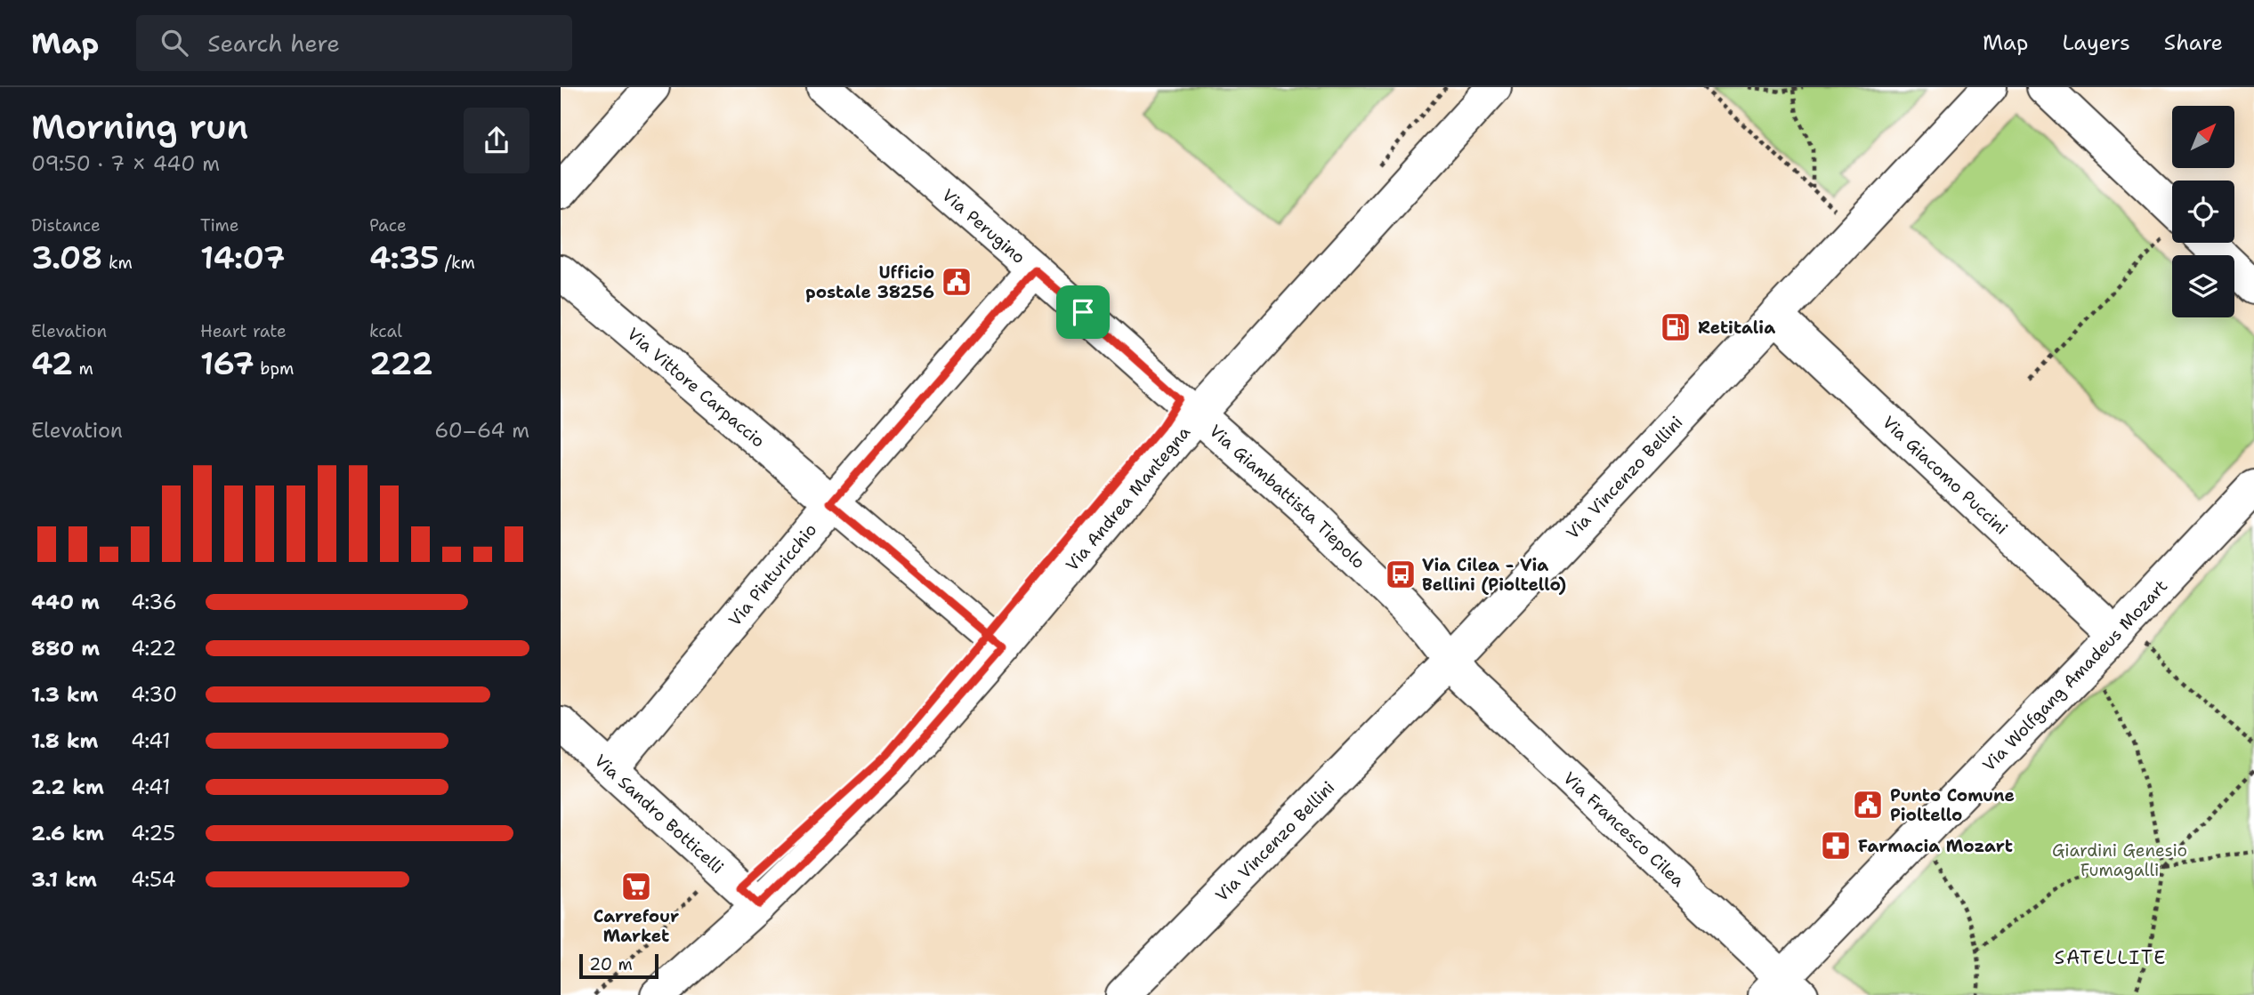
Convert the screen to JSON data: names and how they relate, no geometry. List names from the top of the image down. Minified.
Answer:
{"streets":{"street":["Via Perugino","Via Vittore Carpaccio","Via Giacomo Puccini","Via Vincenzo Bellini","Via Giambattista Tiepolo","Via Andrea Mantegna","Via Pinturicchio","Via Wolfgang Amadeus Mozart","Via Sandro Botticelli","Via Francesco Cilea"]},"crossings":[["Via Perugino","Via Giambattista Tiepolo"],["Via Perugino","Via Andrea Mantegna"],["Via Perugino","Via Pinturicchio"],["Via Vittore Carpaccio","Via Andrea Mantegna"],["Via Vittore Carpaccio","Via Pinturicchio"],["Via Giacomo Puccini","Via Vincenzo Bellini"],["Via Giacomo Puccini","Via Wolfgang Amadeus Mozart"],["Via Vincenzo Bellini","Via Giambattista Tiepolo"],["Via Vincenzo Bellini","Via Francesco Cilea"],["Via Giambattista Tiepolo","Via Andrea Mantegna"],["Via Giambattista Tiepolo","Via Francesco Cilea"],["Via Andrea Mantegna","Via Sandro Botticelli"],["Via Pinturicchio","Via Sandro Botticelli"],["Via Wolfgang Amadeus Mozart","Via Francesco Cilea"]],"districts":["SATELLITE"],"parks":["Giardini Genesio Fumagalli"],"places":{"public building":["Ufficio postale 38256","Punto Comune Pioltello"],"fuel station":["Retitalia"],"bus stop":["Via Cilea - Via Bellini (Pioltello)"],"pharmacy":["Farmacia Mozart"],"supermarket":["Carrefour Market"]},"scale_bar":"20 m","north":"top right","page":{"header":"Map","search":"Search here","nav":["Map","Layers","Share"],"heading":["Morning run","09:50 · 7 × 440 m"],"stats":[["Distance","3.08 km"],["Time","14:07"],["Pace","4:35 /km"],["Elevation","42 m"],["Heart rate","167 bpm"],["kcal","222"]],"chart":["Elevation","60–64 m"],"list":[{"name":"440 m","note":"4:36"},{"name":"880 m","note":"4:22"},{"name":"1.3 km","note":"4:30"},{"name":"1.8 km","note":"4:41"},{"name":"2.2 km","note":"4:41"},{"name":"2.6 km","note":"4:25"},{"name":"3.1 km","note":"4:54"}],"scale":"20 m"}}
